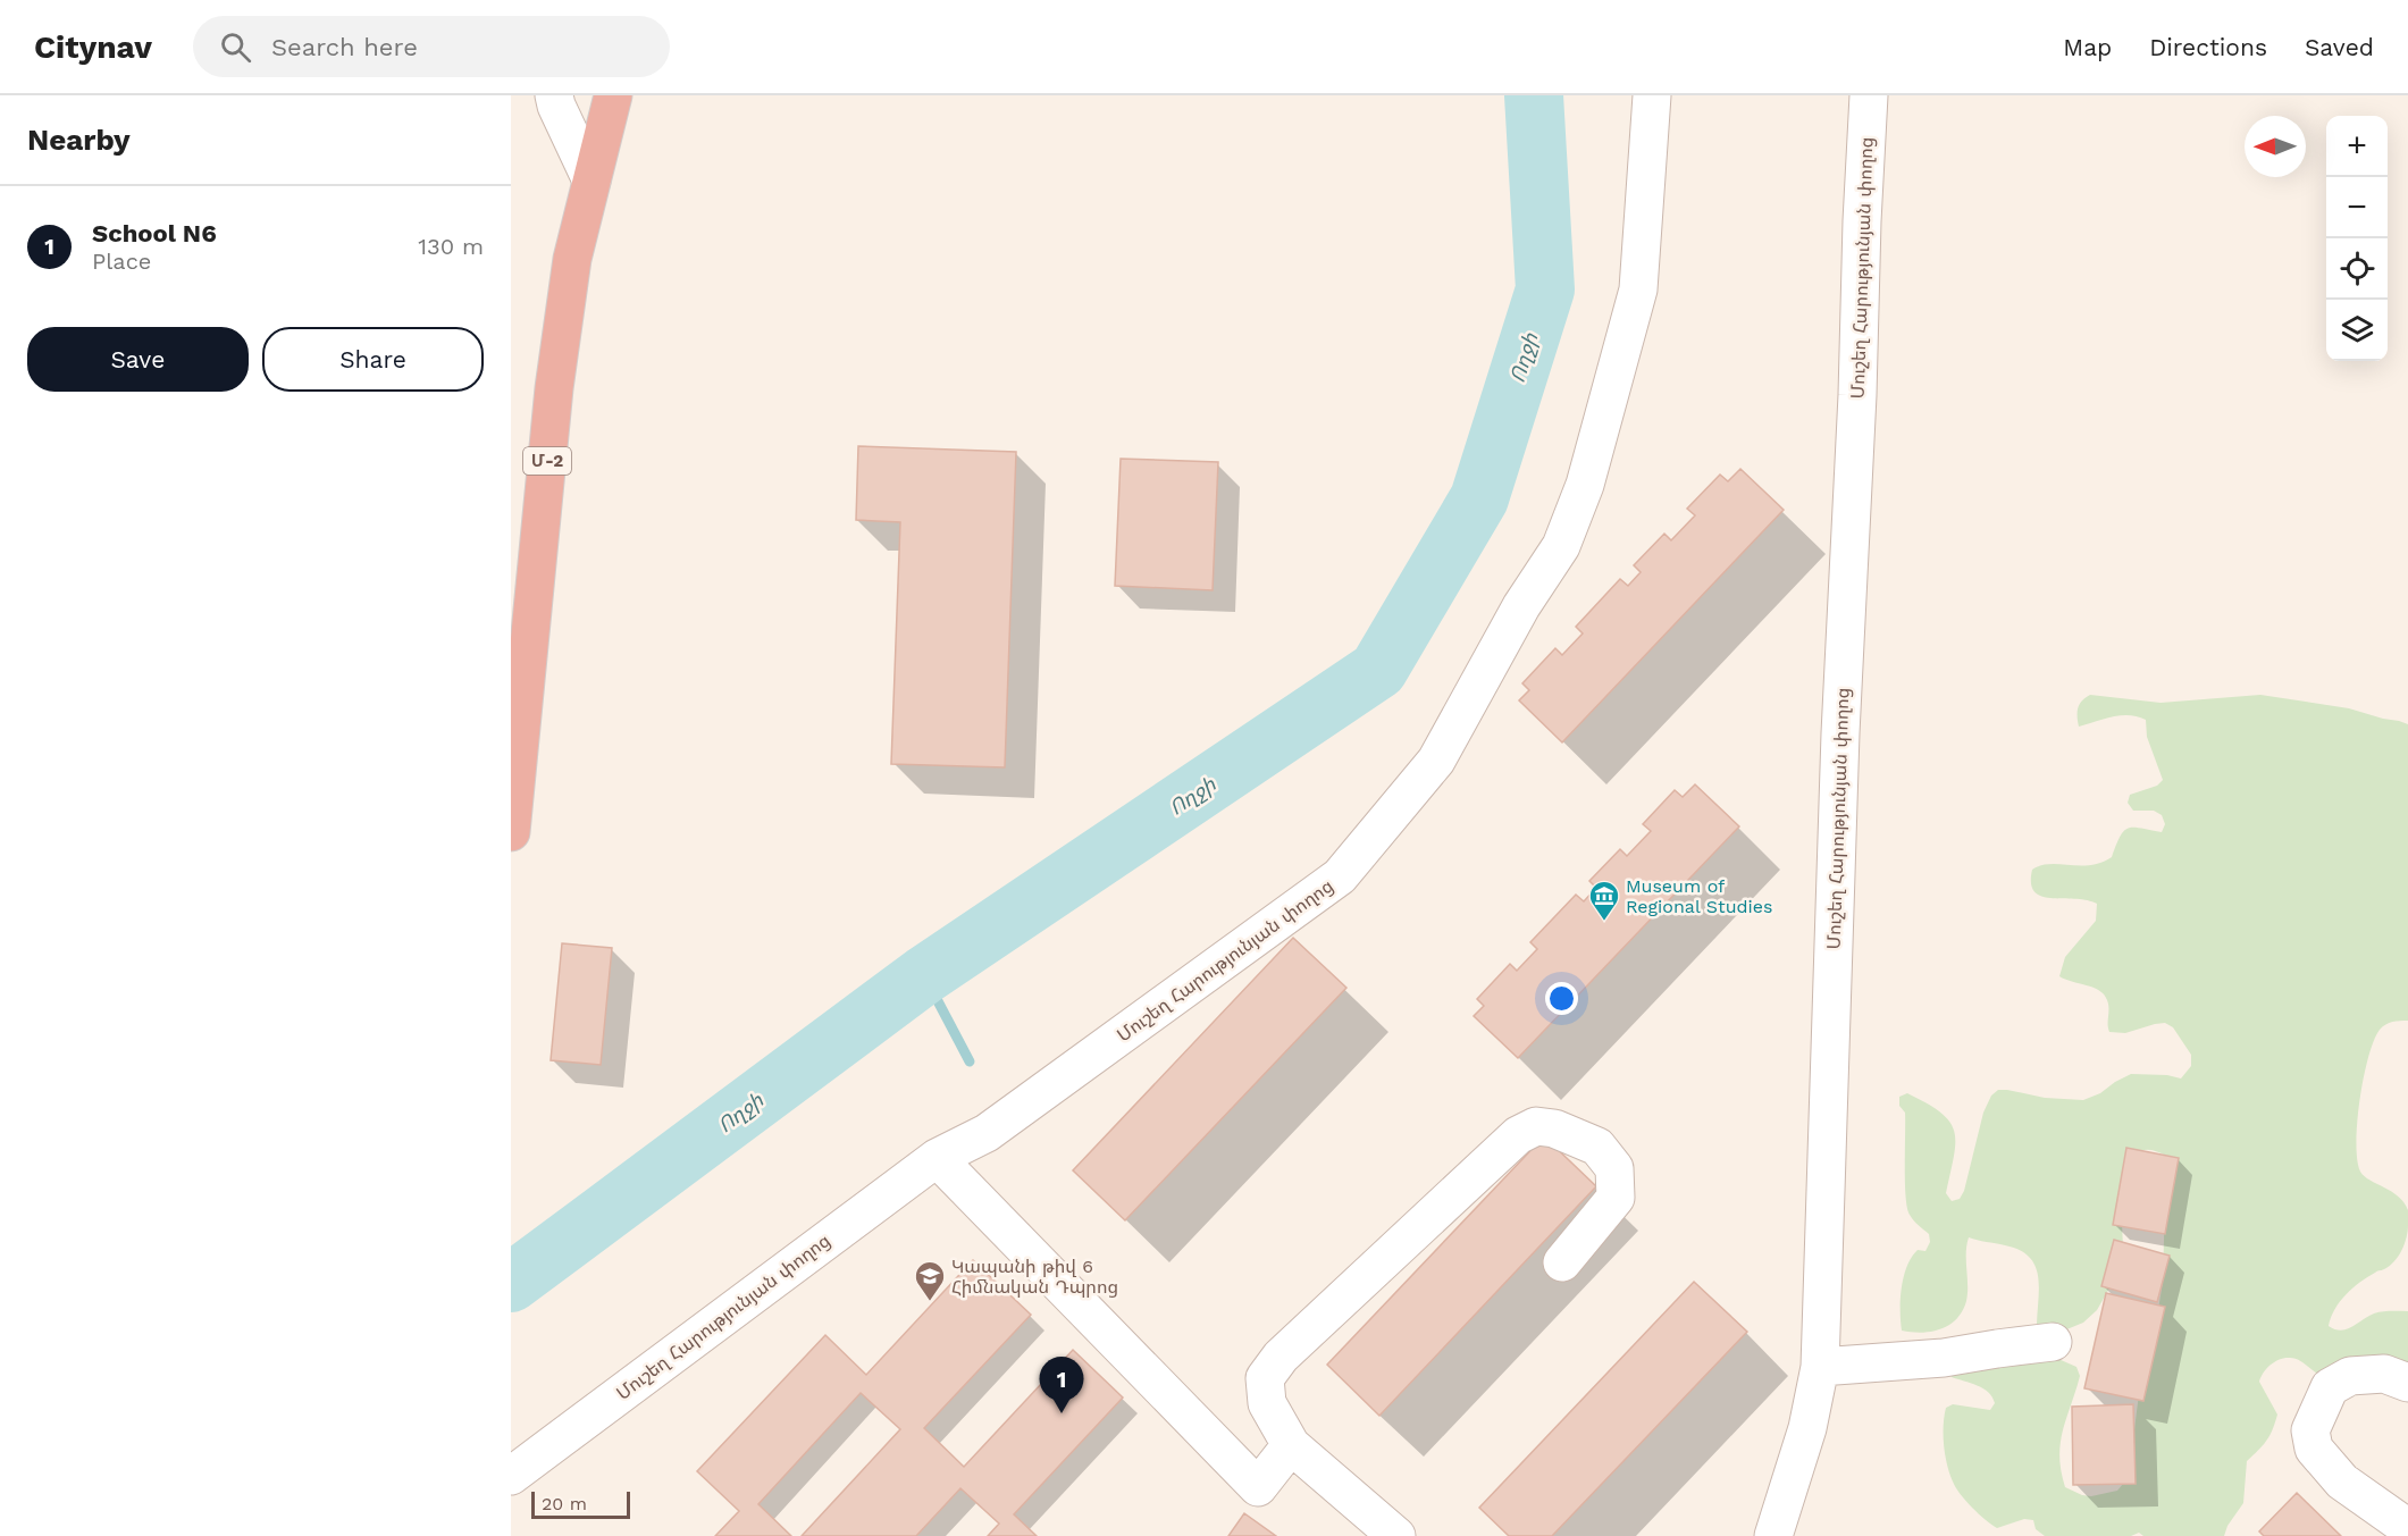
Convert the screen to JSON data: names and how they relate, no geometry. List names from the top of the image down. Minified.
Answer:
{"streets":{"highway":["Մ-2"],"street":["Մուշեղ Հարությունյան փողոց"]},"water":["Ողջի"],"places":{"museum":["Museum of Regional Studies"],"school or university":["Կապանի թիվ 6 Հիմնական Դպրոց"]},"scale_bar":"20 m","north":"left","page":{"header":"Citynav","search":"Search here","nav":["Map","Directions","Saved"],"heading":"Nearby","map_buttons":["+","−"],"list":[{"mark":"1","name":"School N6","note":"Place","value":"130 m"}],"buttons":["Save","Share"],"pins":"1","scale":"20 m"}}
